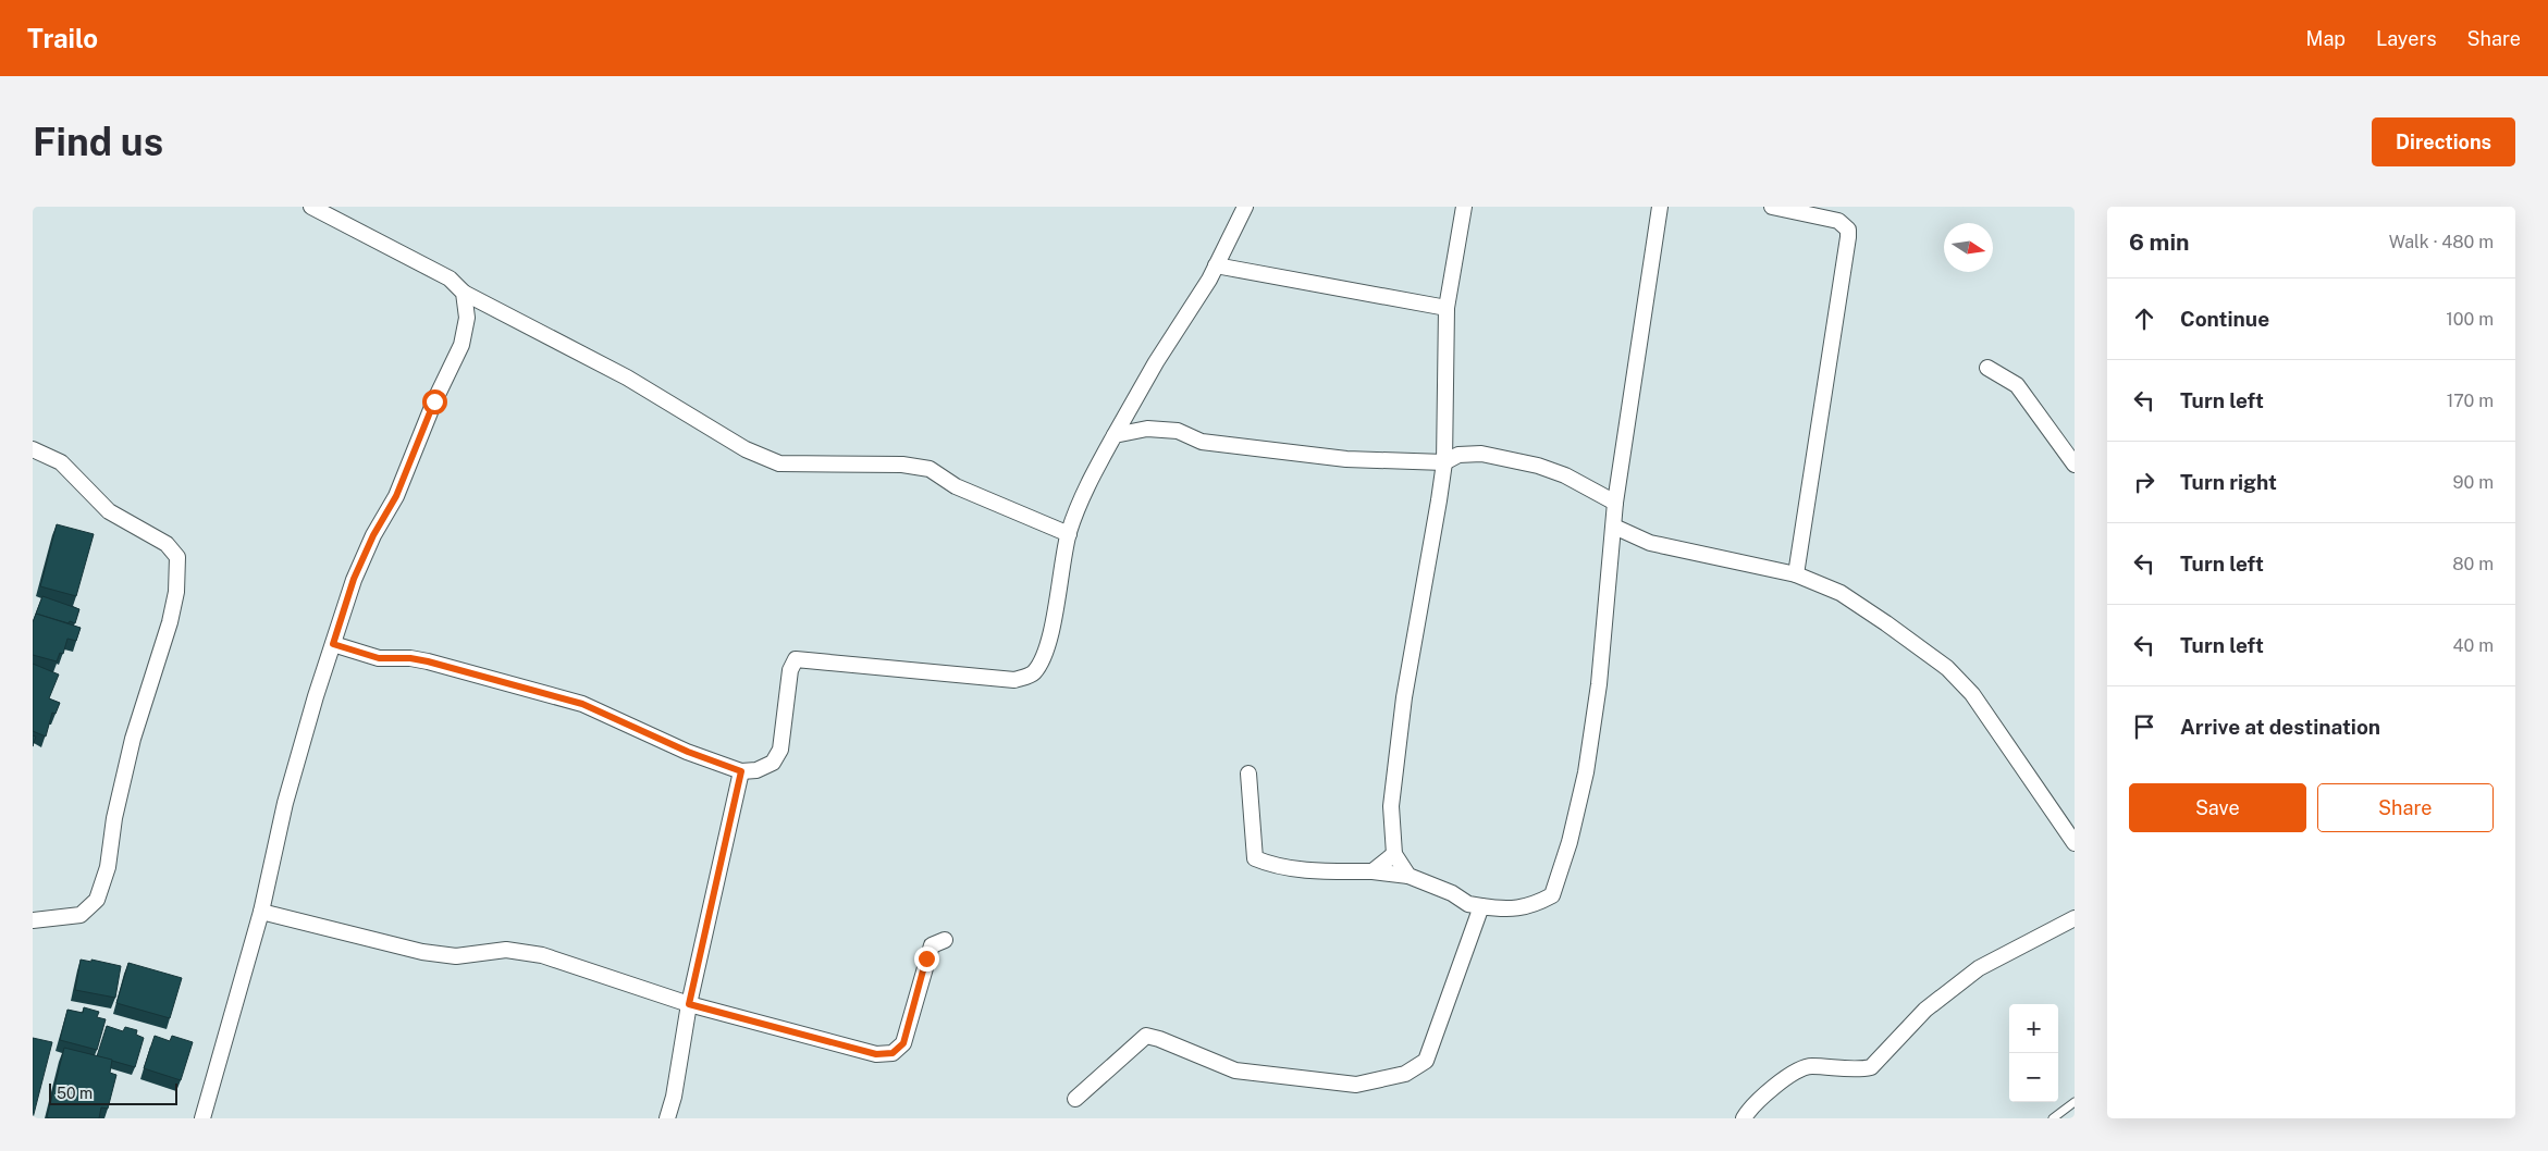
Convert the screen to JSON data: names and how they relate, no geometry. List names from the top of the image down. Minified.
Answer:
{"scale_bar":"50 m","north":"right","page":{"header":"Trailo","nav":["Map","Layers","Share"],"buttons":["Directions",["Save","Share"]],"title":"Find us","heading":["6 min","Walk · 480 m"],"list":[["Continue","100 m"],["Turn left","170 m"],["Turn right","90 m"],["Turn left","80 m"],["Turn left","40 m"],"Arrive at destination"],"map_buttons":["+","−"],"scale":"50 m"}}
